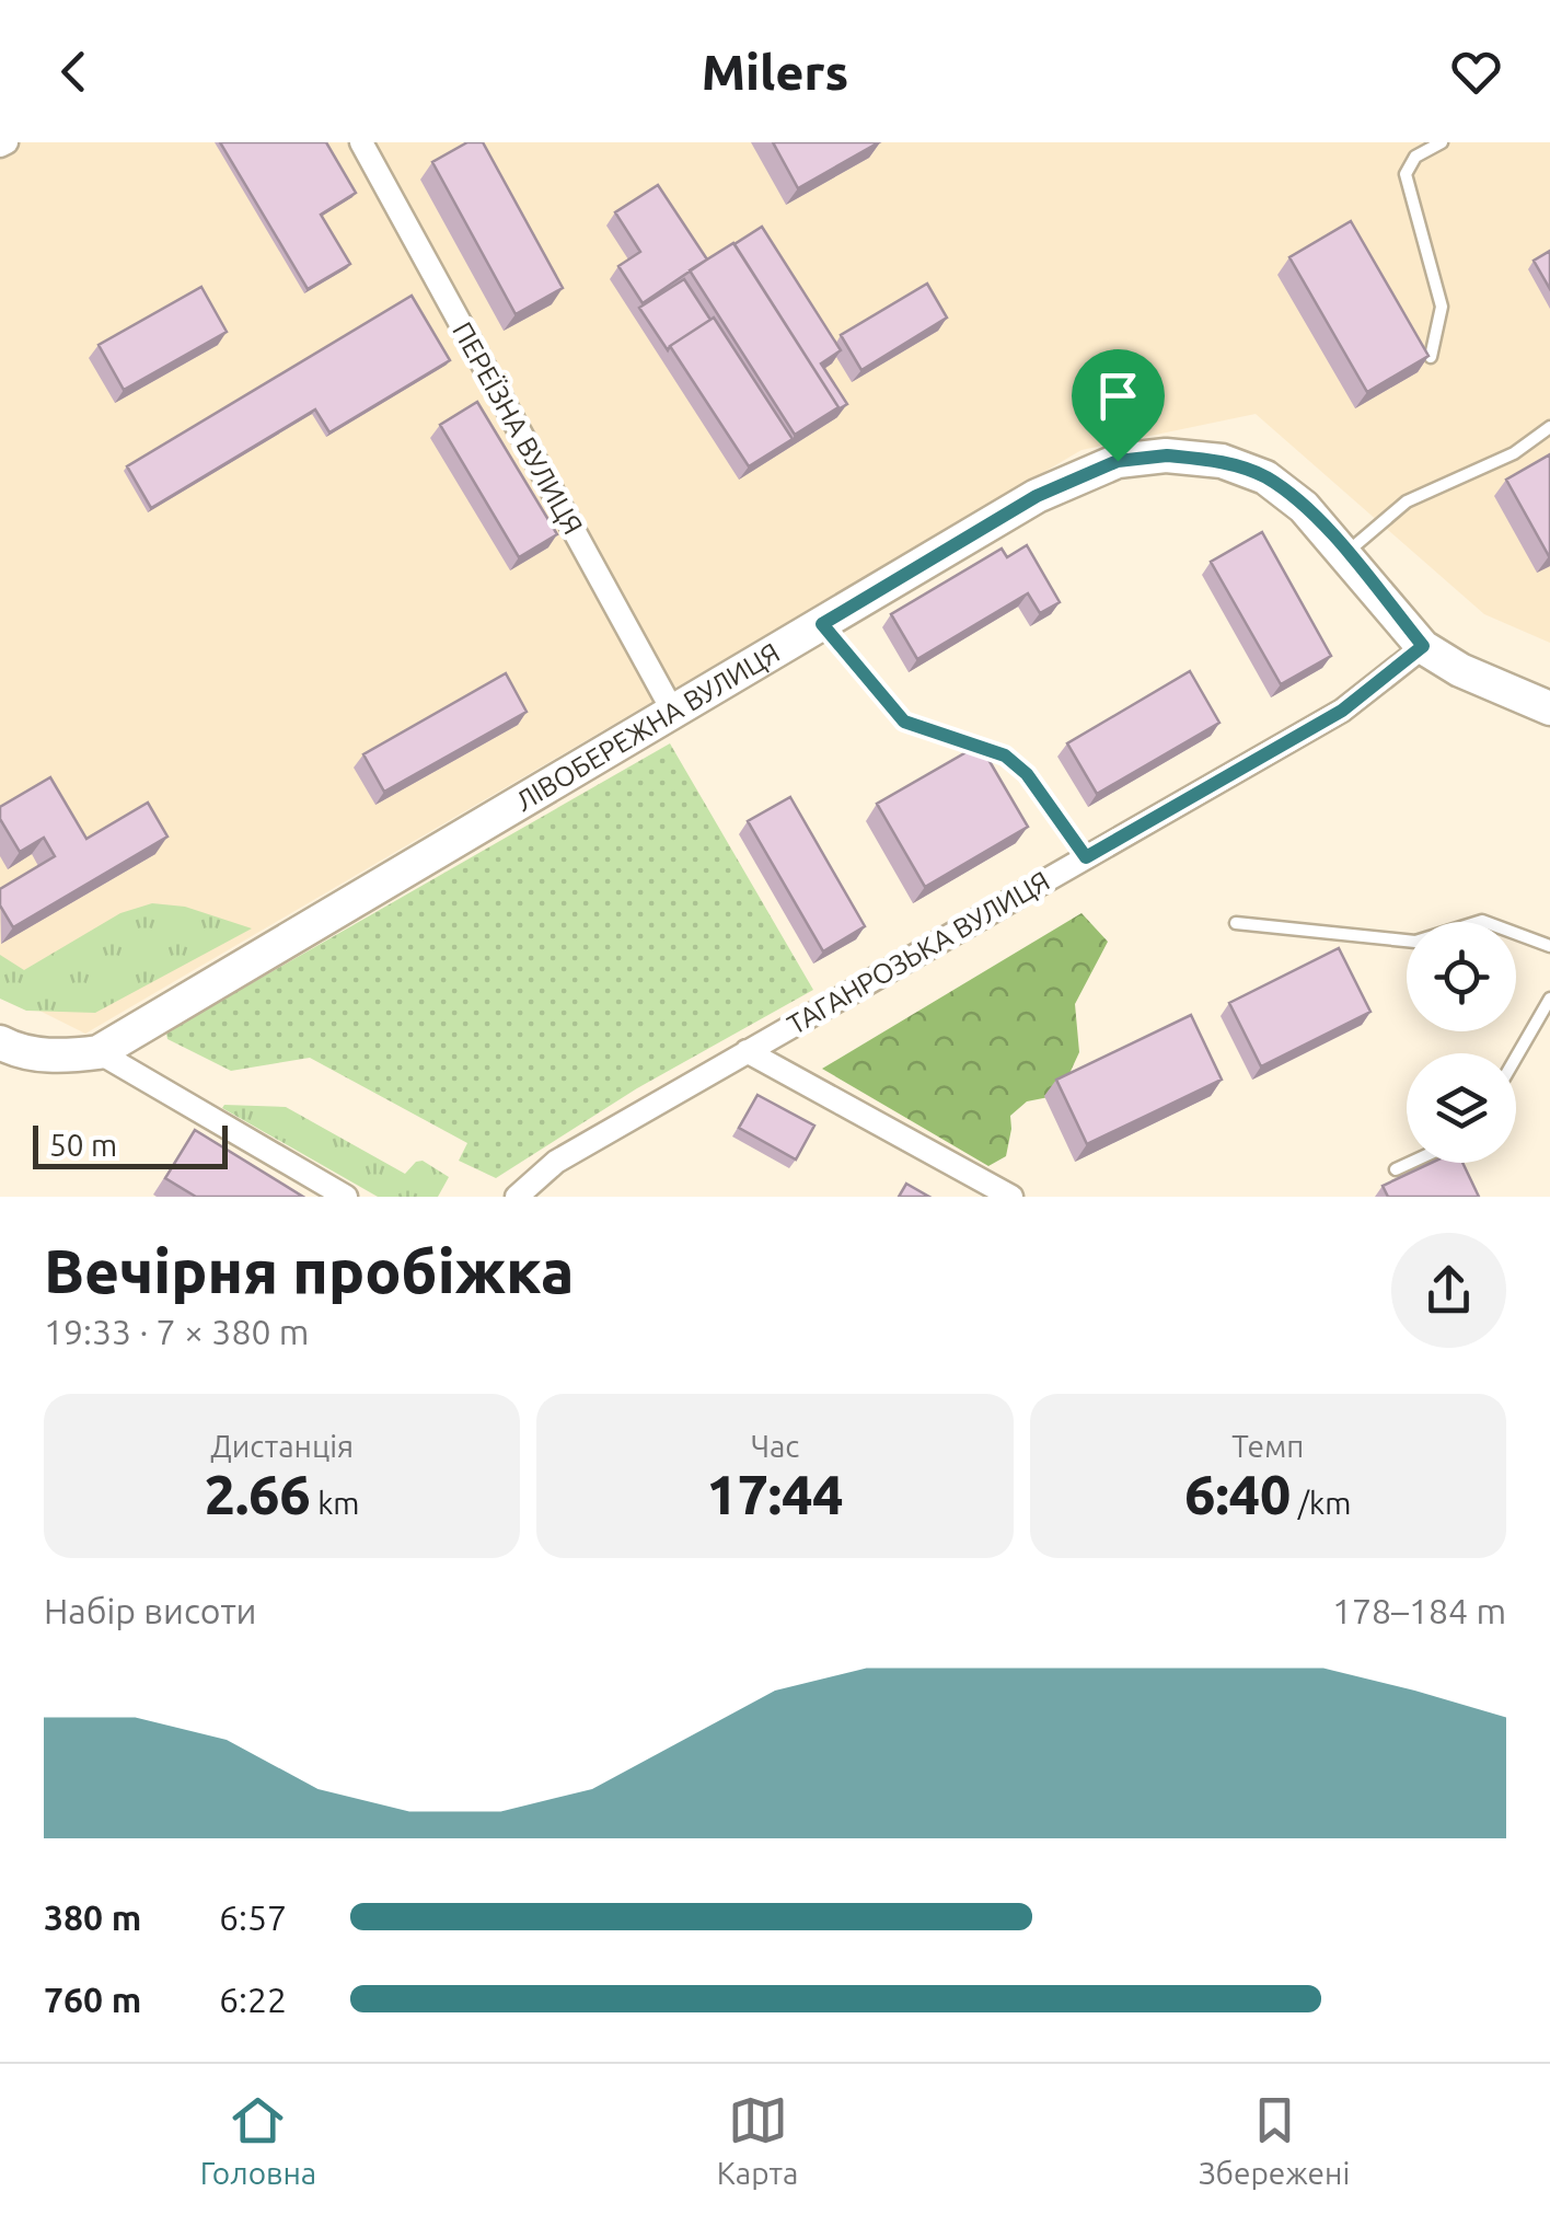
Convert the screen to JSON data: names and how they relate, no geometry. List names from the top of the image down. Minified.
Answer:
{"streets":{"main road":["ЛІВОБЕРЕЖНА ВУЛИЦЯ"],"street":["ПЕРЕЇЗНА ВУЛИЦЯ","ТАГАНРОЗЬКА ВУЛИЦЯ"]},"crossings":[["ПЕРЕЇЗНА ВУЛИЦЯ","ЛІВОБЕРЕЖНА ВУЛИЦЯ"],["ЛІВОБЕРЕЖНА ВУЛИЦЯ","ТАГАНРОЗЬКА ВУЛИЦЯ"]],"scale_bar":"50 m","page":{"header":"Milers","scale":"50 m","heading":["Вечірня пробіжка","19:33 · 7 × 380 m"],"stats":[["Дистанція","2.66 km"],["Час","17:44"],["Темп","6:40 /km"]],"chart":["Набір висоти","178–184 m"],"list":[{"name":"380 m","note":"6:57"},{"name":"760 m","note":"6:22"}],"tabs":["Головна","Карта","Збережені"]}}
